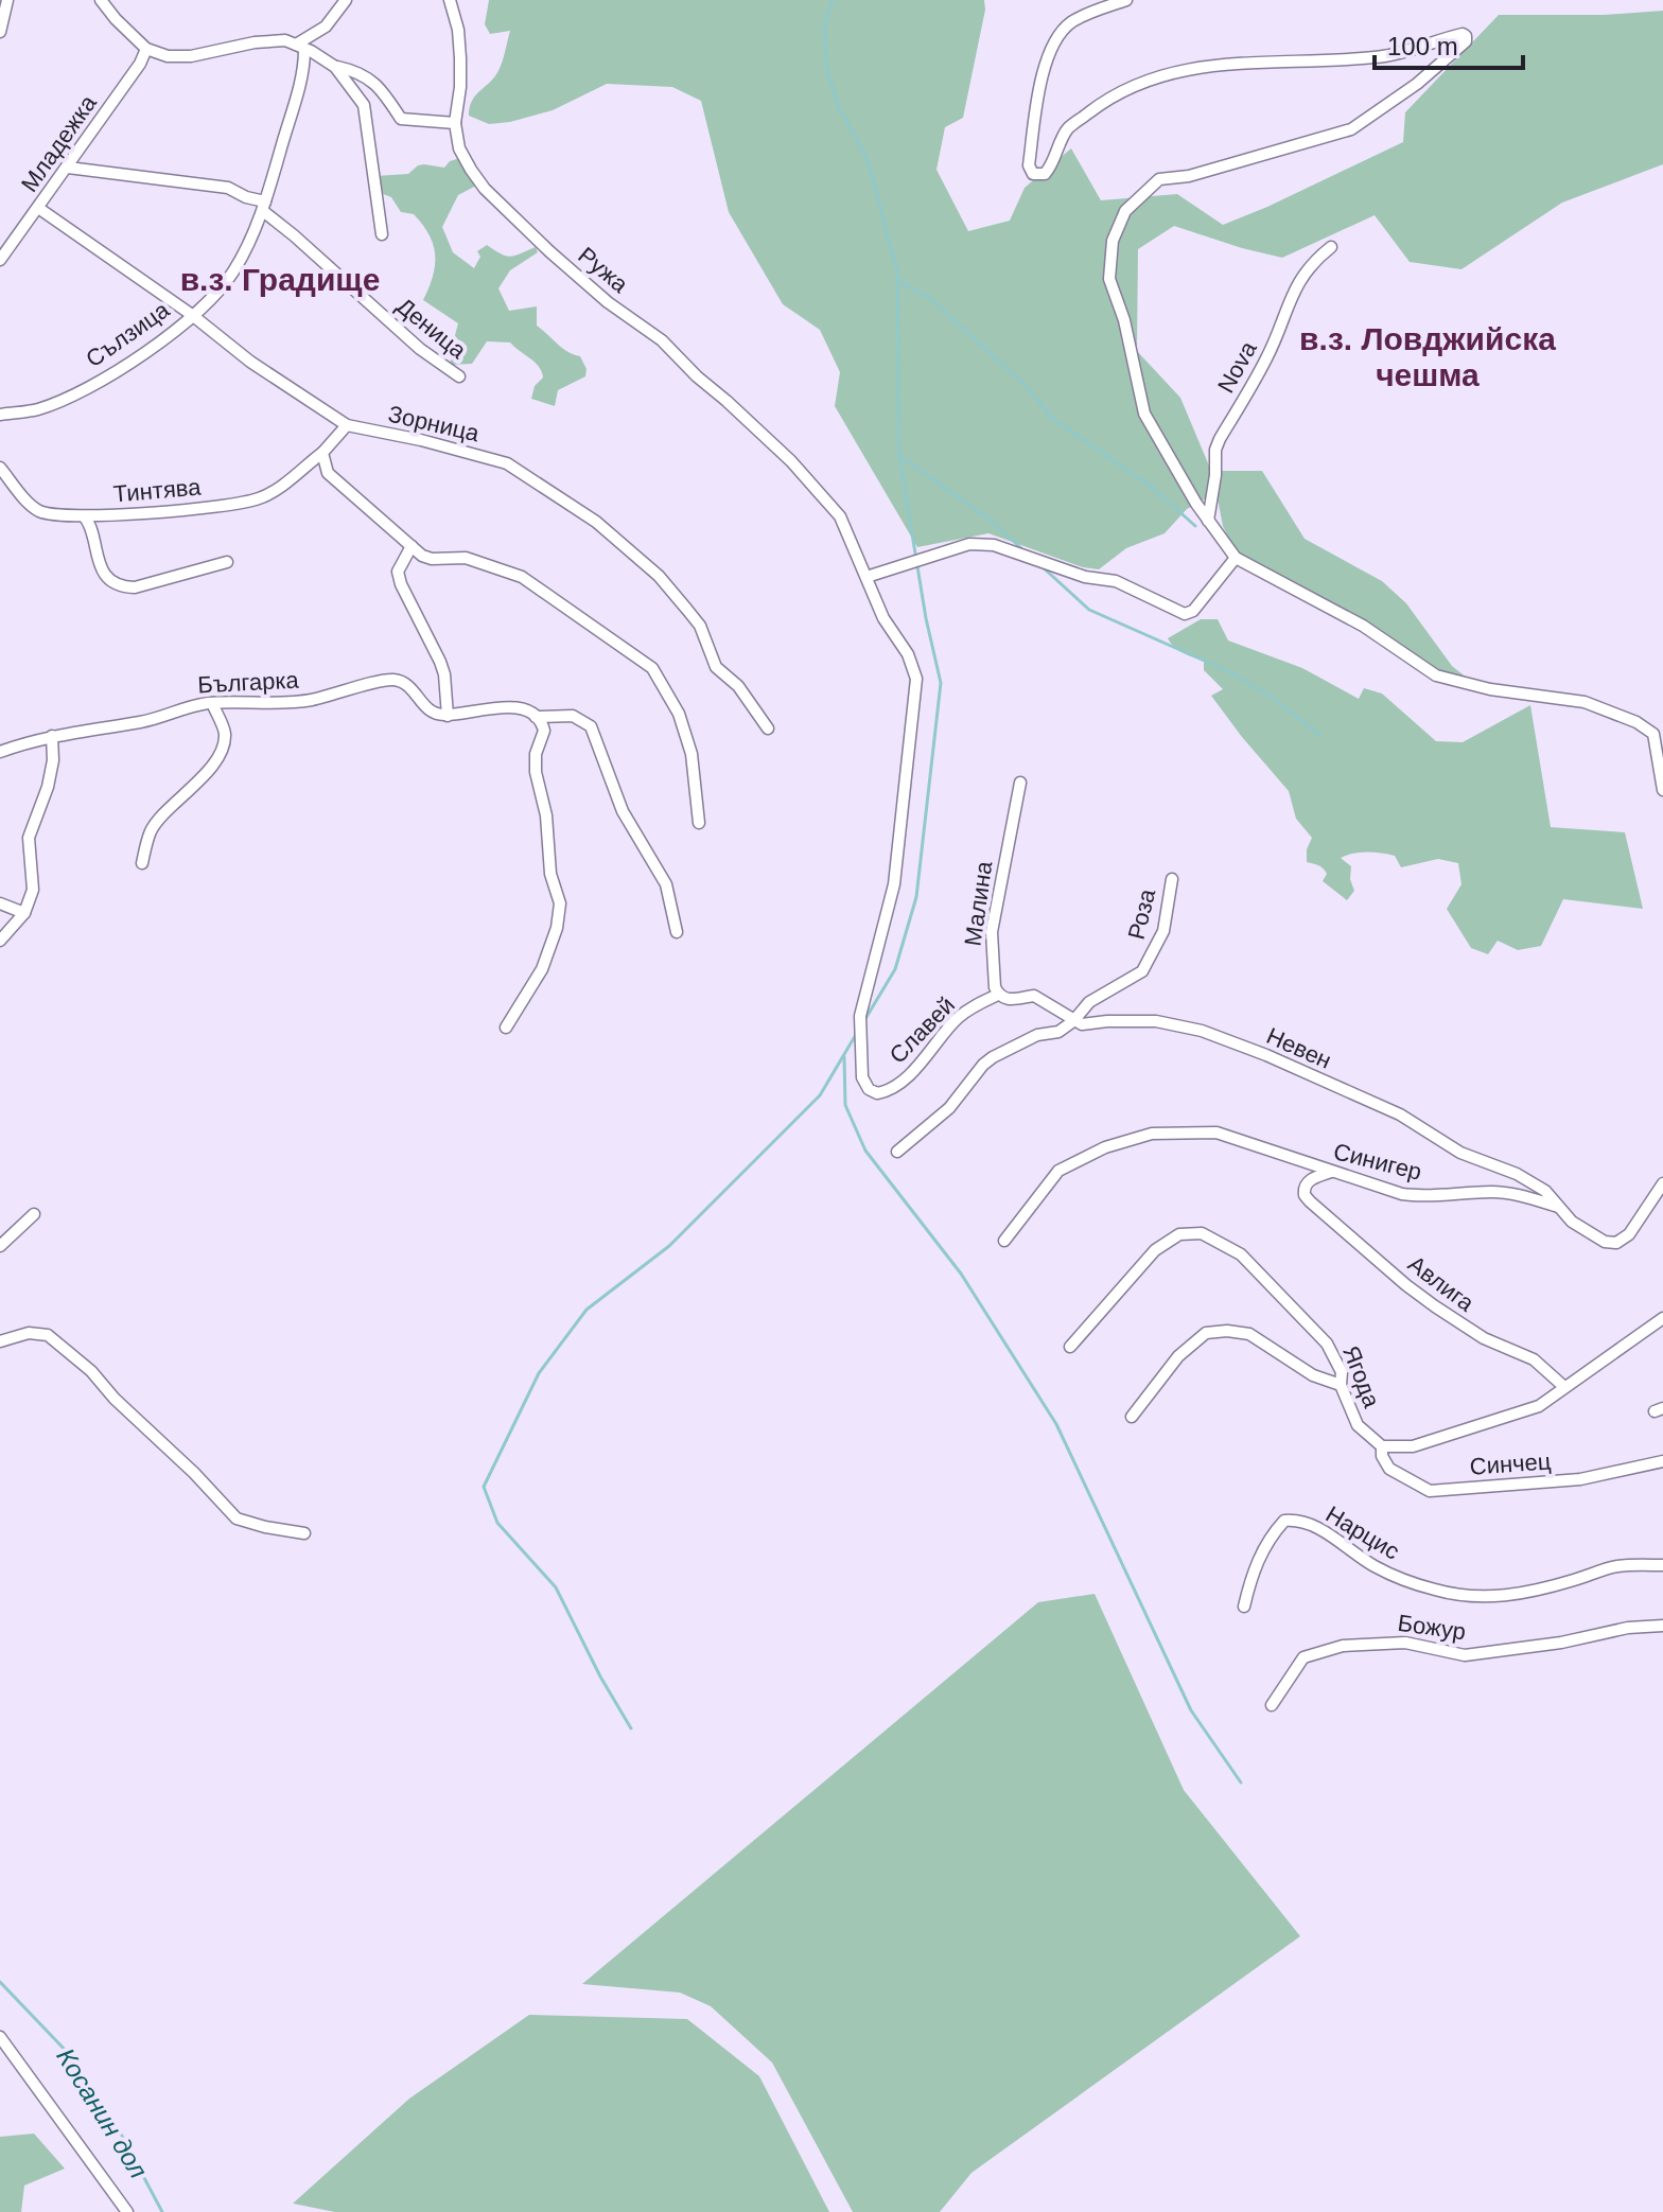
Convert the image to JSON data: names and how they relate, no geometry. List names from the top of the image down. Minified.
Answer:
{"streets":{"street":["Младежка","Ружа","Деница","Сълзица","Nova","Зорница","Тинтява","Българка","Малина","Роза","Славей","Невен","Синигер","Авлига","Ягода","Синчец","Нарцис","Божур"]},"crossings":[["Младежка","Деница"],["Младежка","Зорница"],["Ружа","Славей"],["Деница","Сълзица"],["Сълзица","Зорница"],["Зорница","Тинтява"],["Малина","Славей"],["Роза","Невен"],["Невен","Синигер"],["Синигер","Авлига"],["Ягода","Синчец"]],"districts":["в.з. Градище","в.з. Ловджийска чешма"],"water":["Косанин дол"],"scale_bar":"100 m"}
